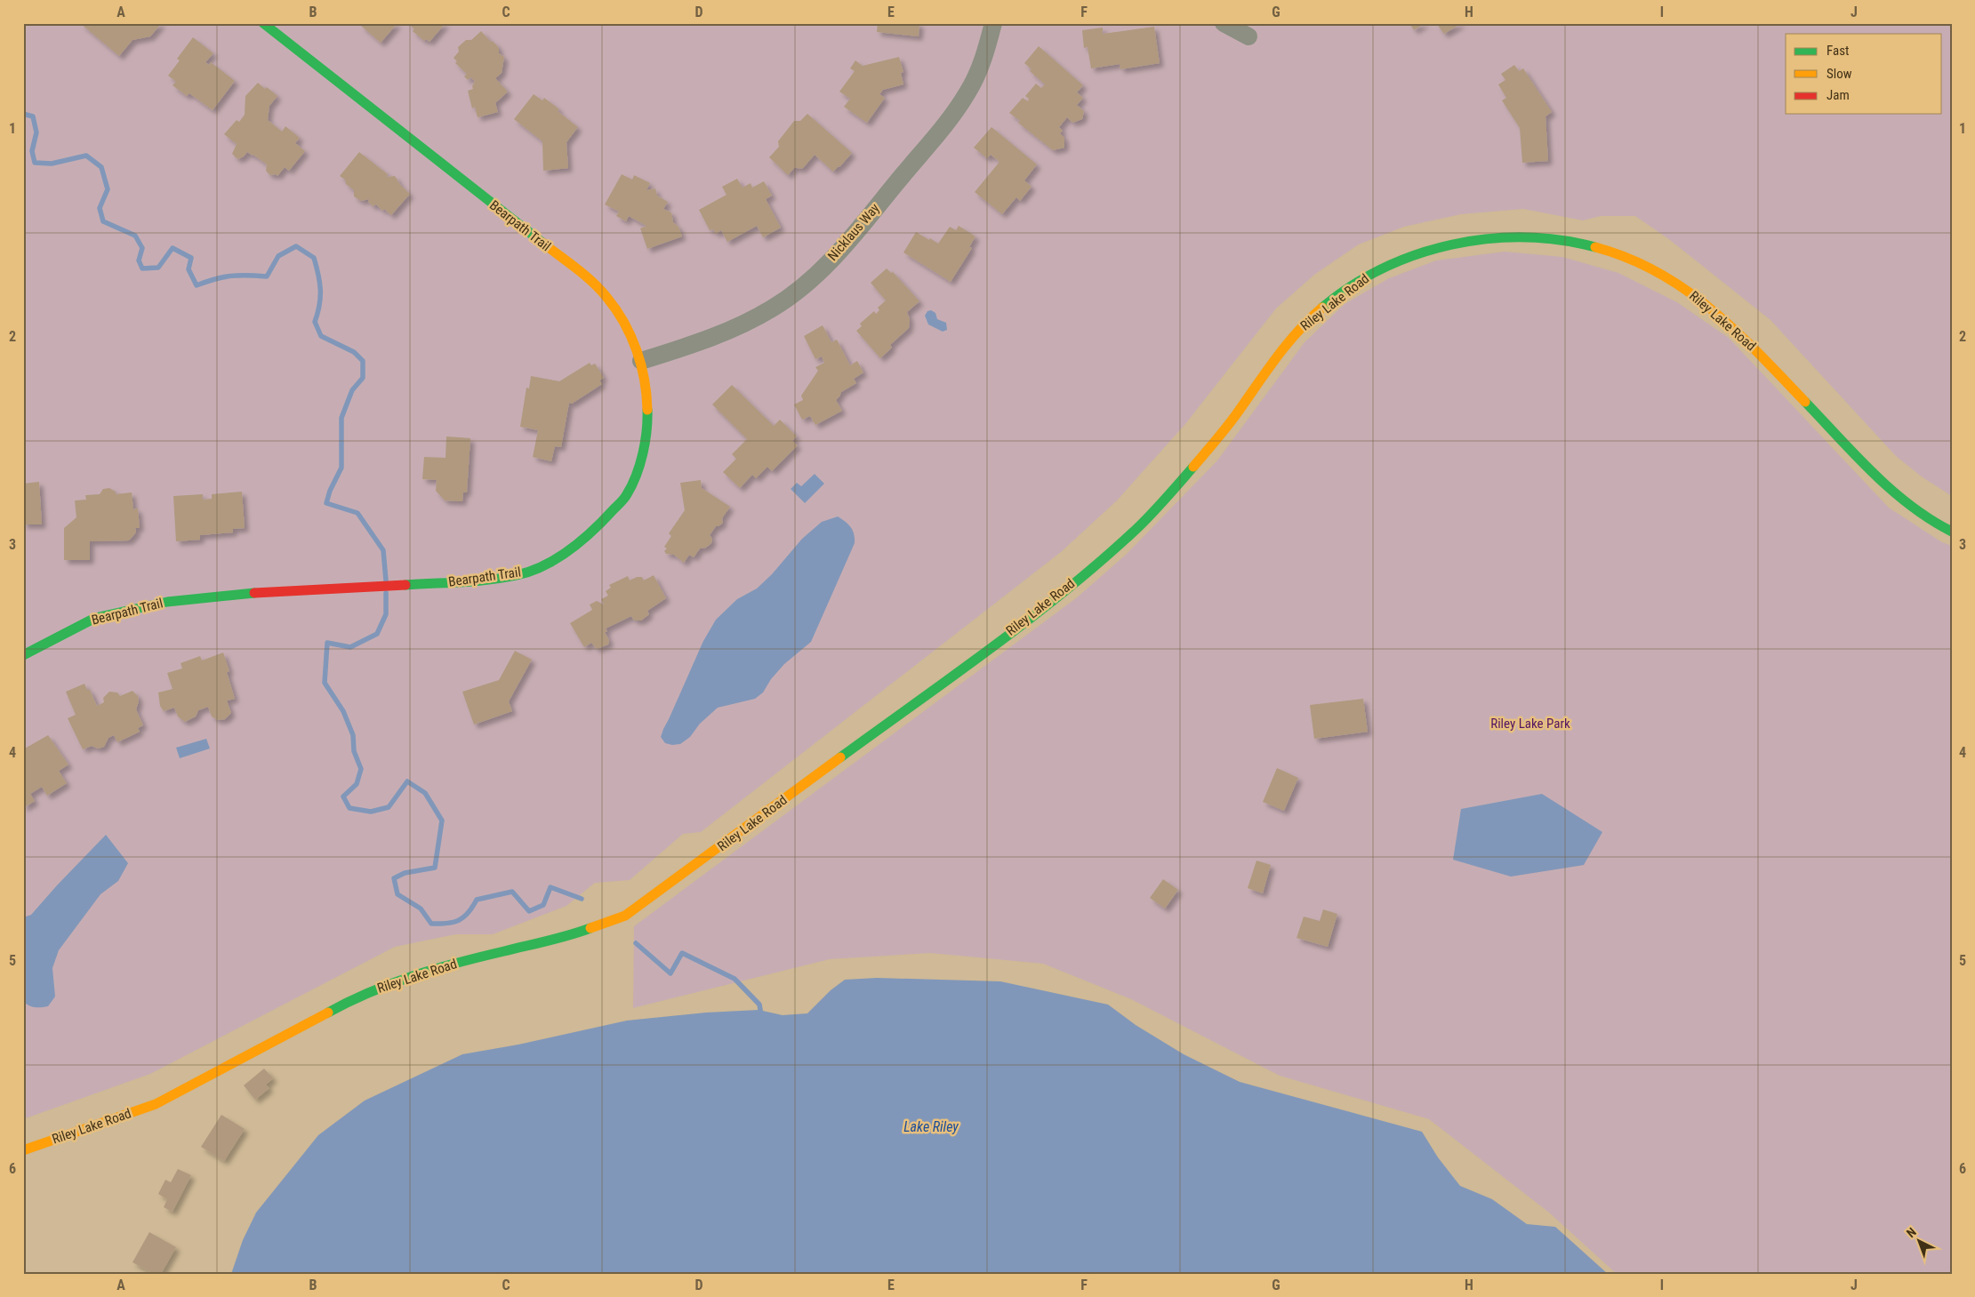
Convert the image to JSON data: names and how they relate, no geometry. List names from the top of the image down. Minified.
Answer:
{"streets":{"street":["Bearpath Trail","Nicklaus Way","Riley Lake Road"]},"crossings":[["Bearpath Trail","Nicklaus Way"]],"water":["Lake Riley"],"parks":["Riley Lake Park"],"legend":["Fast","Slow","Jam"],"north":"top left","grid":{"columns":["A","B","C","D","E","F","G","H","I","J"],"rows":["1","2","3","4","5","6"]}}
